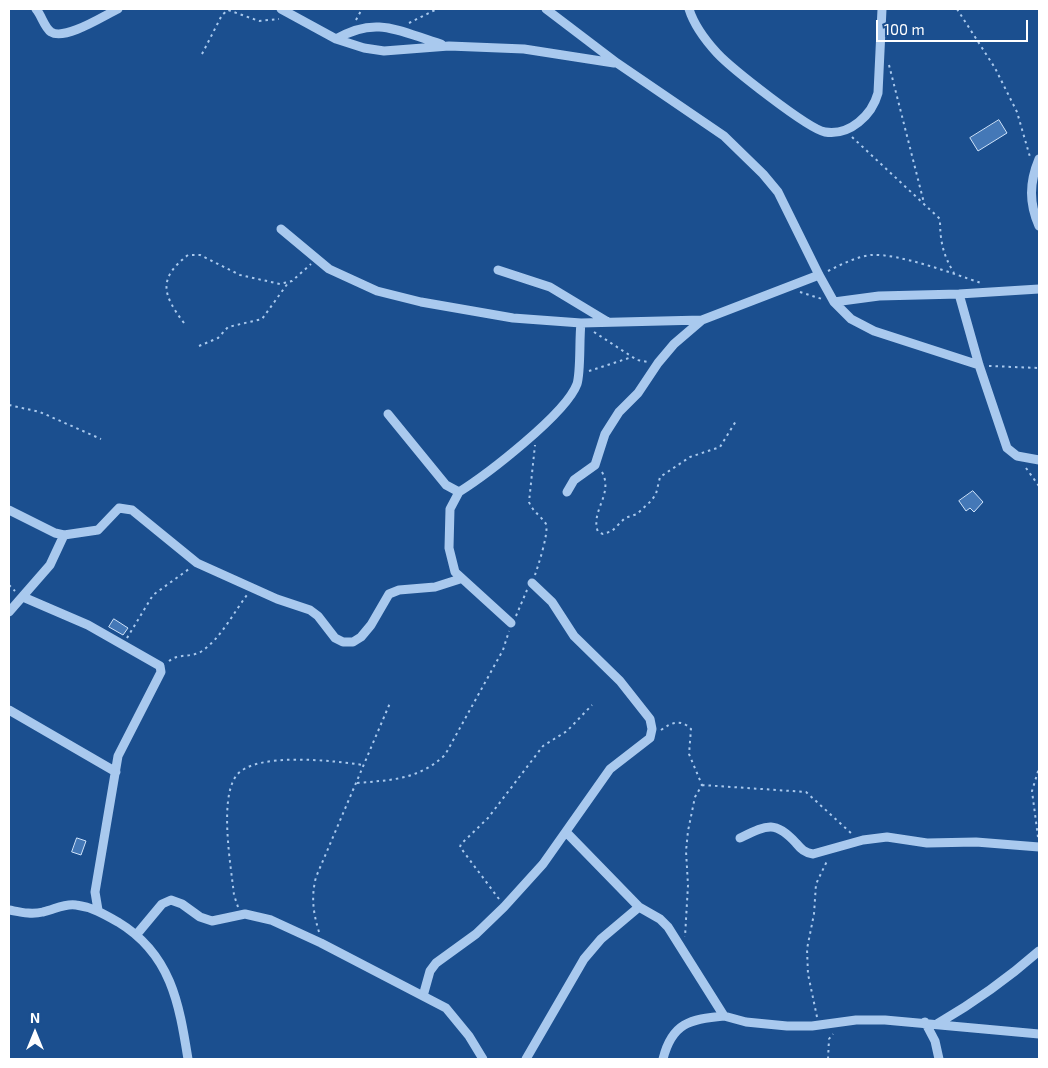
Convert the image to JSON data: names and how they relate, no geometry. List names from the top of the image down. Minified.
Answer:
{"scale_bar":"100 m","north":"top"}
